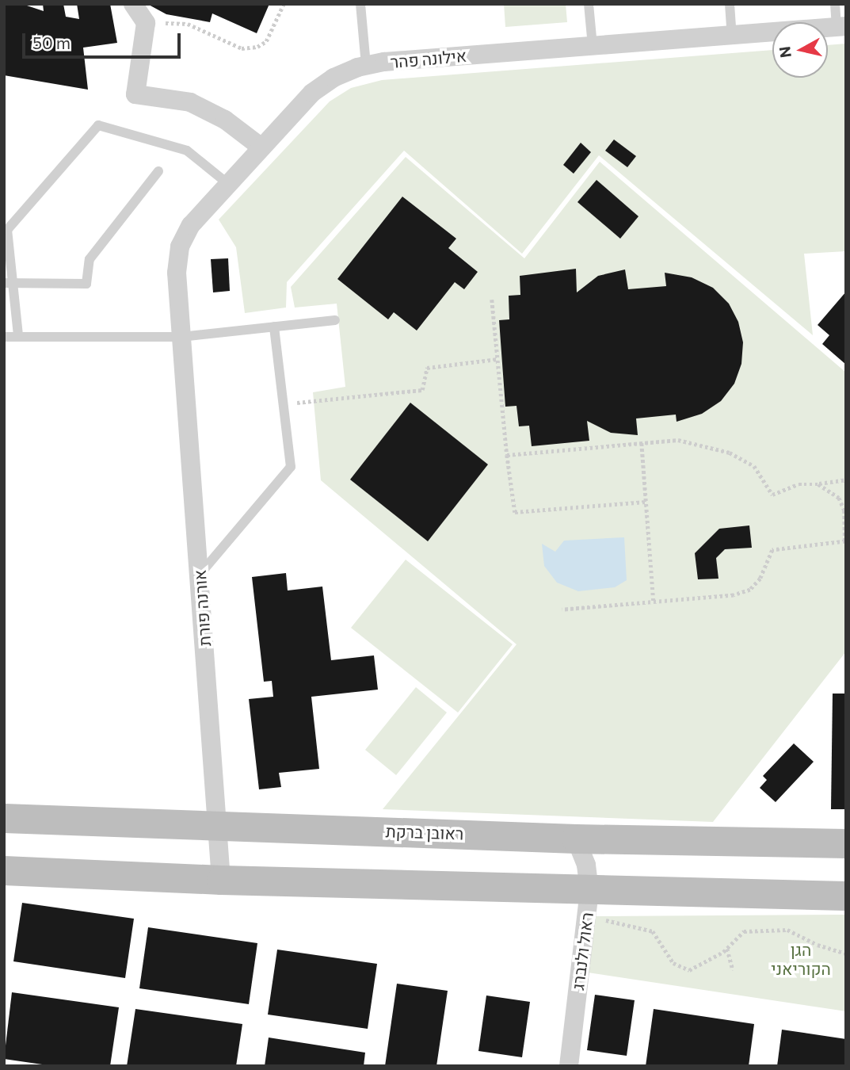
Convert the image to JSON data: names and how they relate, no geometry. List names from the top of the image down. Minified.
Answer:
{"streets":{"street":["אילונה פהר","אורנה פורת","ראובן ברקת","ראול ולנברג"]},"crossings":[["אילונה פהר","אורנה פורת"],["אורנה פורת","ראובן ברקת"],["ראובן ברקת","ראול ולנברג"]],"parks":["הגן הקוריאני"],"scale_bar":"50 m","north":"left"}
